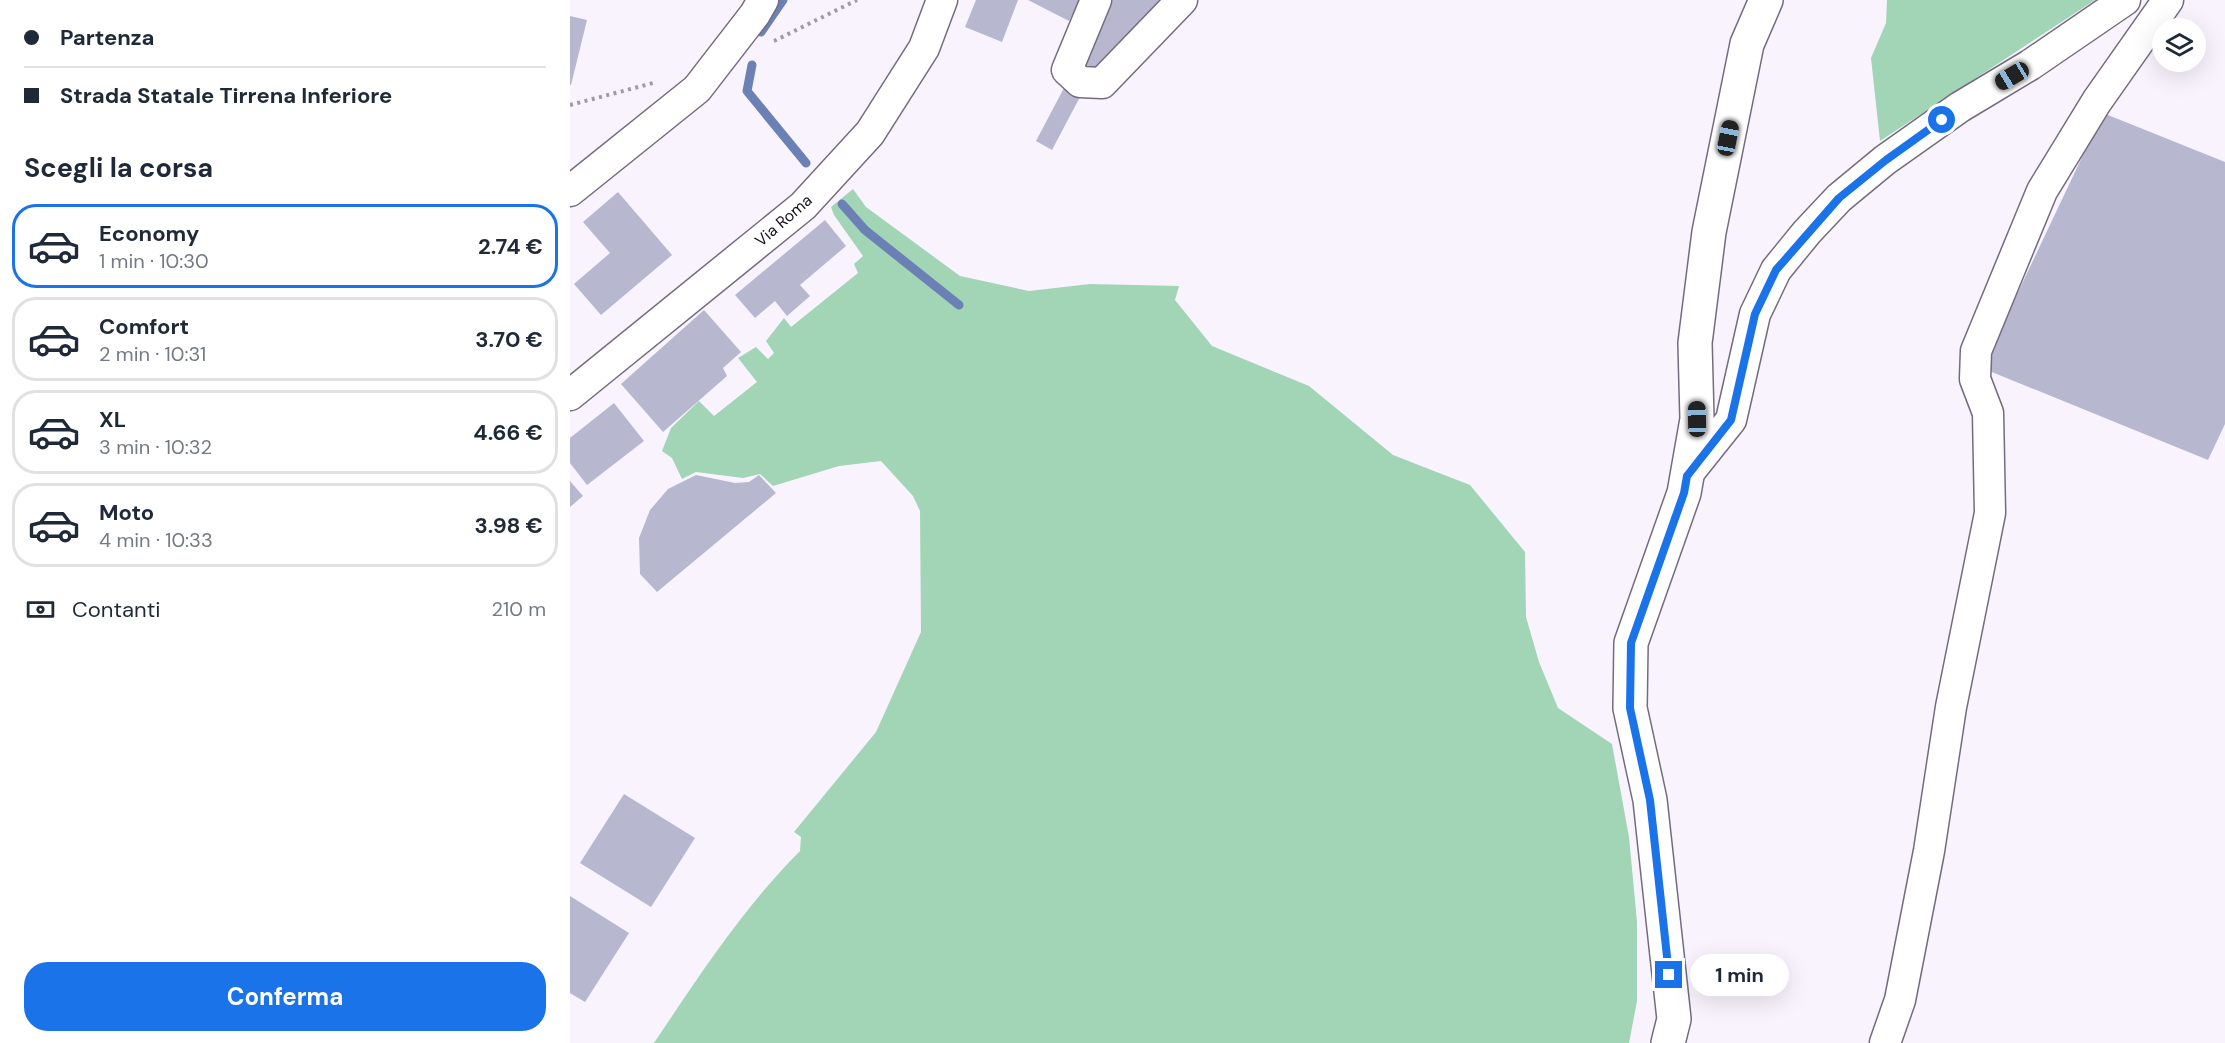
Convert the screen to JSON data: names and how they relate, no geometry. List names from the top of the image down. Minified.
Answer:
{"streets":{"street":["Via Roma"]},"page":{"banner":["Partenza","Strada Statale Tirrena Inferiore"],"heading":"Scegli la corsa","list":[{"name":"Economy","note":"1 min · 10:30","value":"2.74 €"},{"name":"Comfort","note":"2 min · 10:31","value":"3.70 €"},{"name":"XL","note":"3 min · 10:32","value":"4.66 €"},{"name":"Moto","note":"4 min · 10:33","value":"3.98 €"}],"pay":["Contanti","210 m"],"buttons":"Conferma","bubble":"1 min"}}
